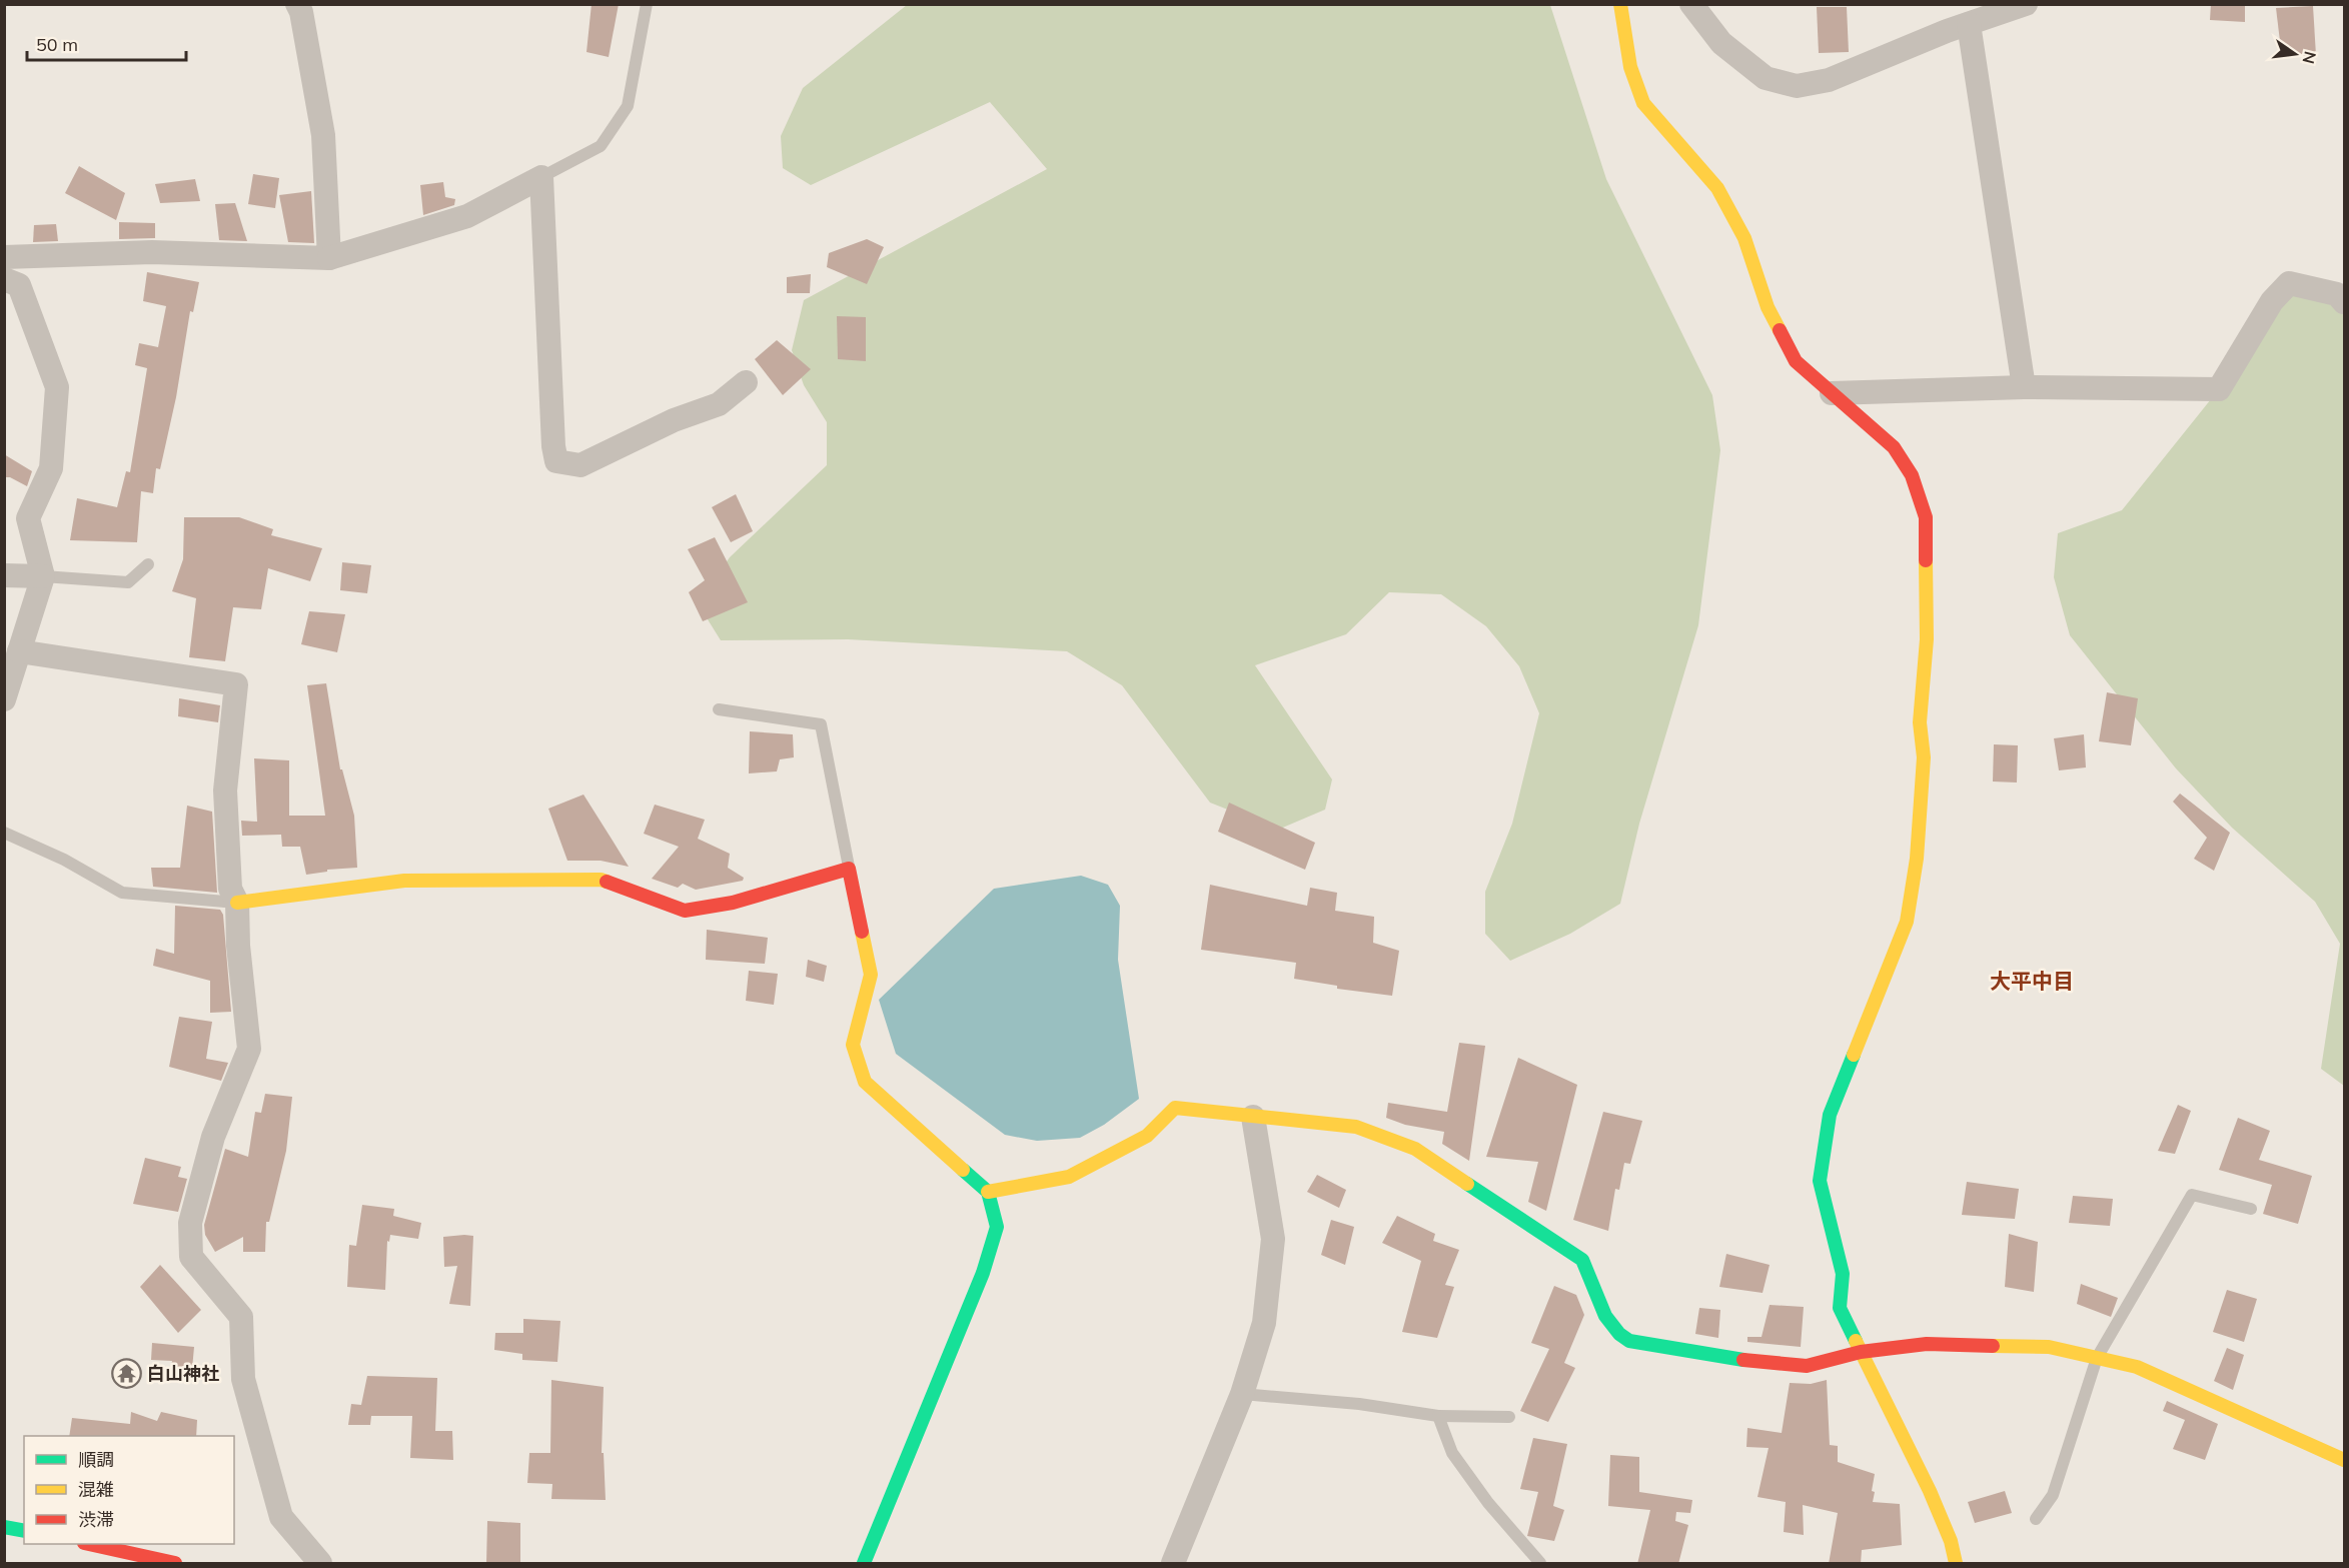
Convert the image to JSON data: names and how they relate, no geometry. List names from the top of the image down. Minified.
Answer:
{"districts":["大平中目"],"places":{"temple":["白山神社"]},"legend":["順調","混雑","渋滞"],"scale_bar":"50 m","north":"right"}
